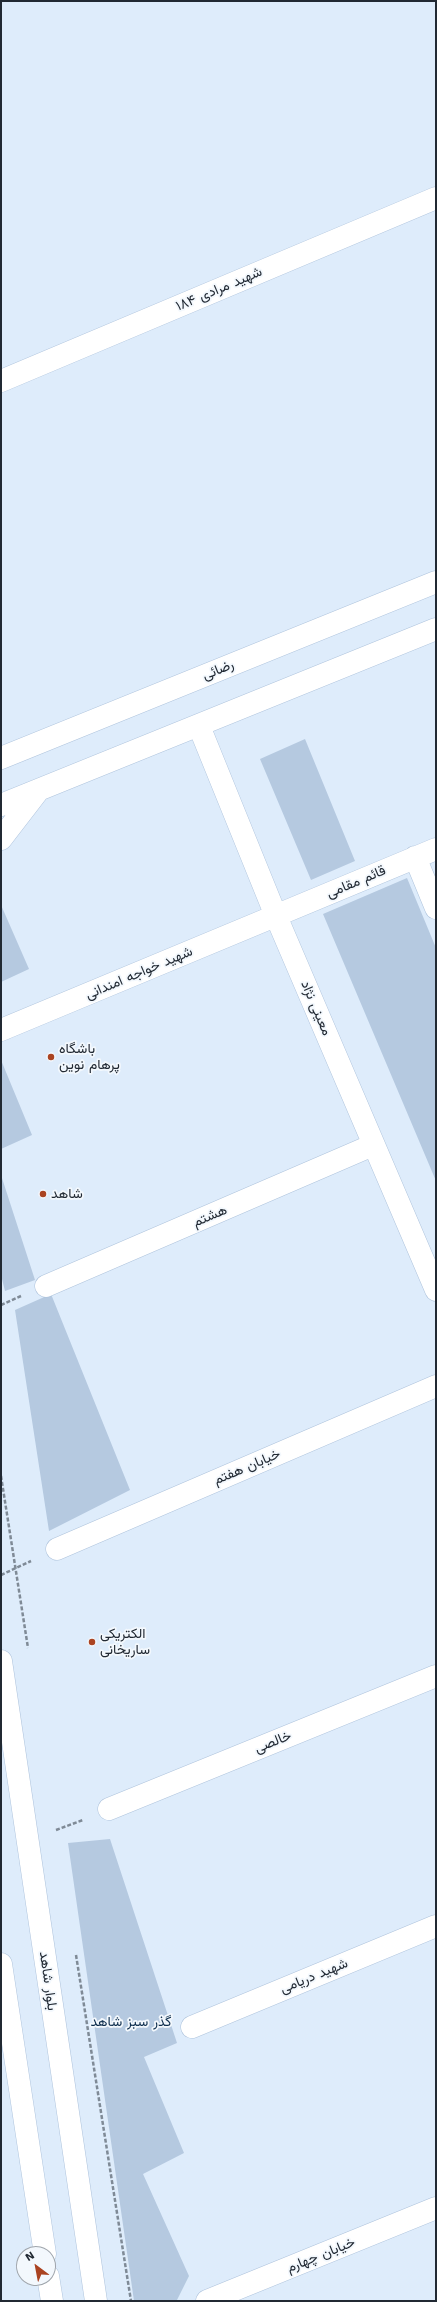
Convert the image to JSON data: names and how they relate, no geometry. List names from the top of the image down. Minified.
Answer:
{"streets":{"street":["شهید مرادی ۱۸۴","رضائی","قائم مقامی","شهید خواجه امندانی","معینی نژاد","هشتم","خیابان هفتم","خالصی","شهید دریامی","بلوار شاهد","خیابان چهارم"]},"crossings":[["قائم مقامی","شهید خواجه امندانی"],["قائم مقامی","معینی نژاد"],["شهید خواجه امندانی","معینی نژاد"],["معینی نژاد","هشتم"]],"parks":["گذر سبز شاهد"],"places":["باشگاه پرهام نوین","شاهد","الکتریکی ساریخانی"],"north":"top left"}
